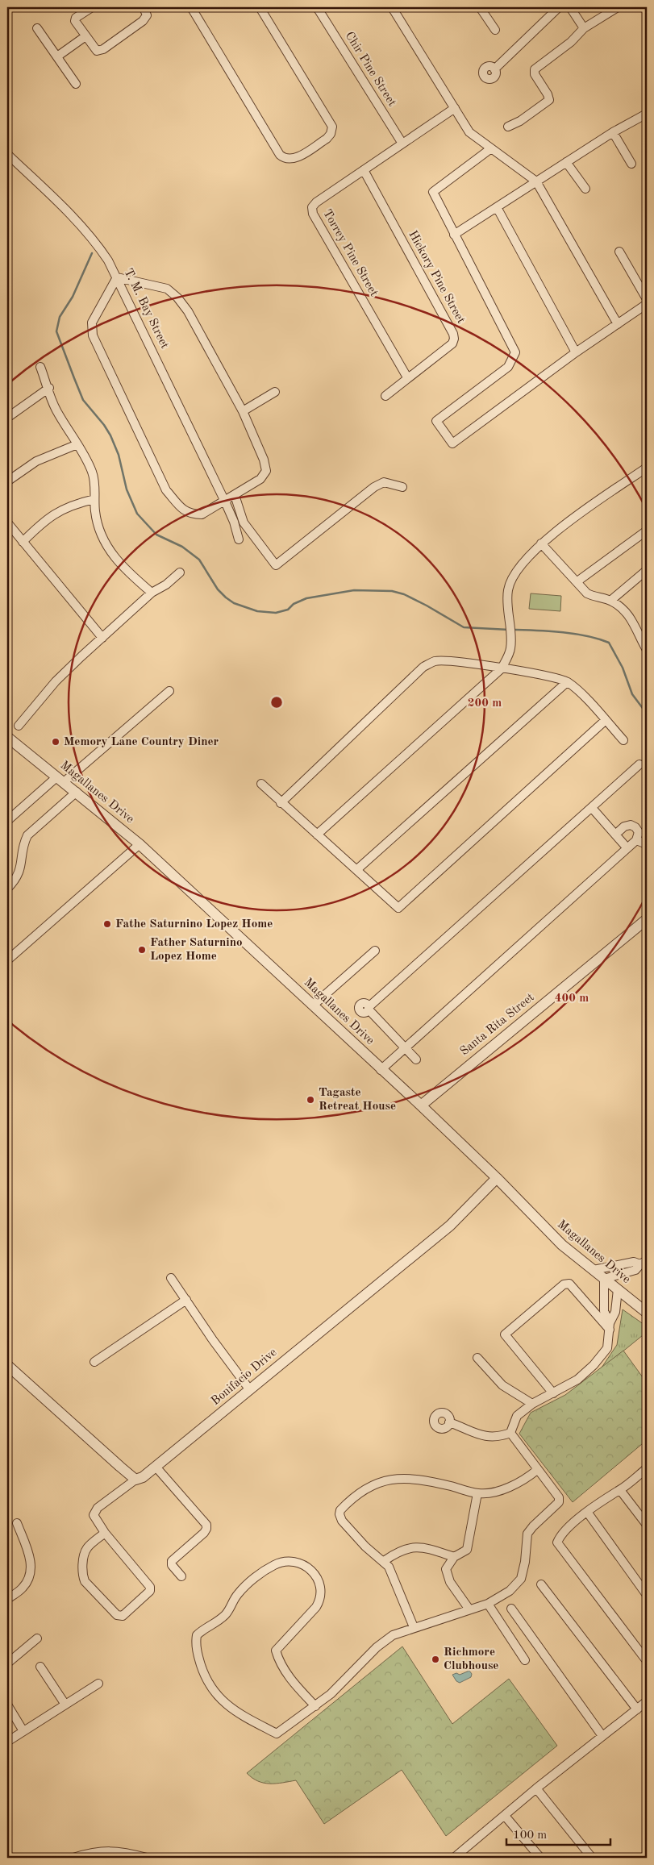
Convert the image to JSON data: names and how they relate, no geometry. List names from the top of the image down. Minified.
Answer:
{"streets":{"street":["Chir Pine Street","Torrey Pine Street","Hickory Pine Street","T. M. Bay Street","Magallanes Drive","Santa Rita Street","Bonifacio Drive"]},"crossings":[["Chir Pine Street","Torrey Pine Street"],["Torrey Pine Street","Hickory Pine Street"],["Magallanes Drive","Santa Rita Street"],["Magallanes Drive","Bonifacio Drive"]],"places":["Memory Lane Country Diner","Fathe Saturnino Lopez Home","Father Saturnino Lopez Home","Tagaste Retreat House","Richmore Clubhouse"],"scale_bar":"100 m","rings":["200 m","400 m"]}
